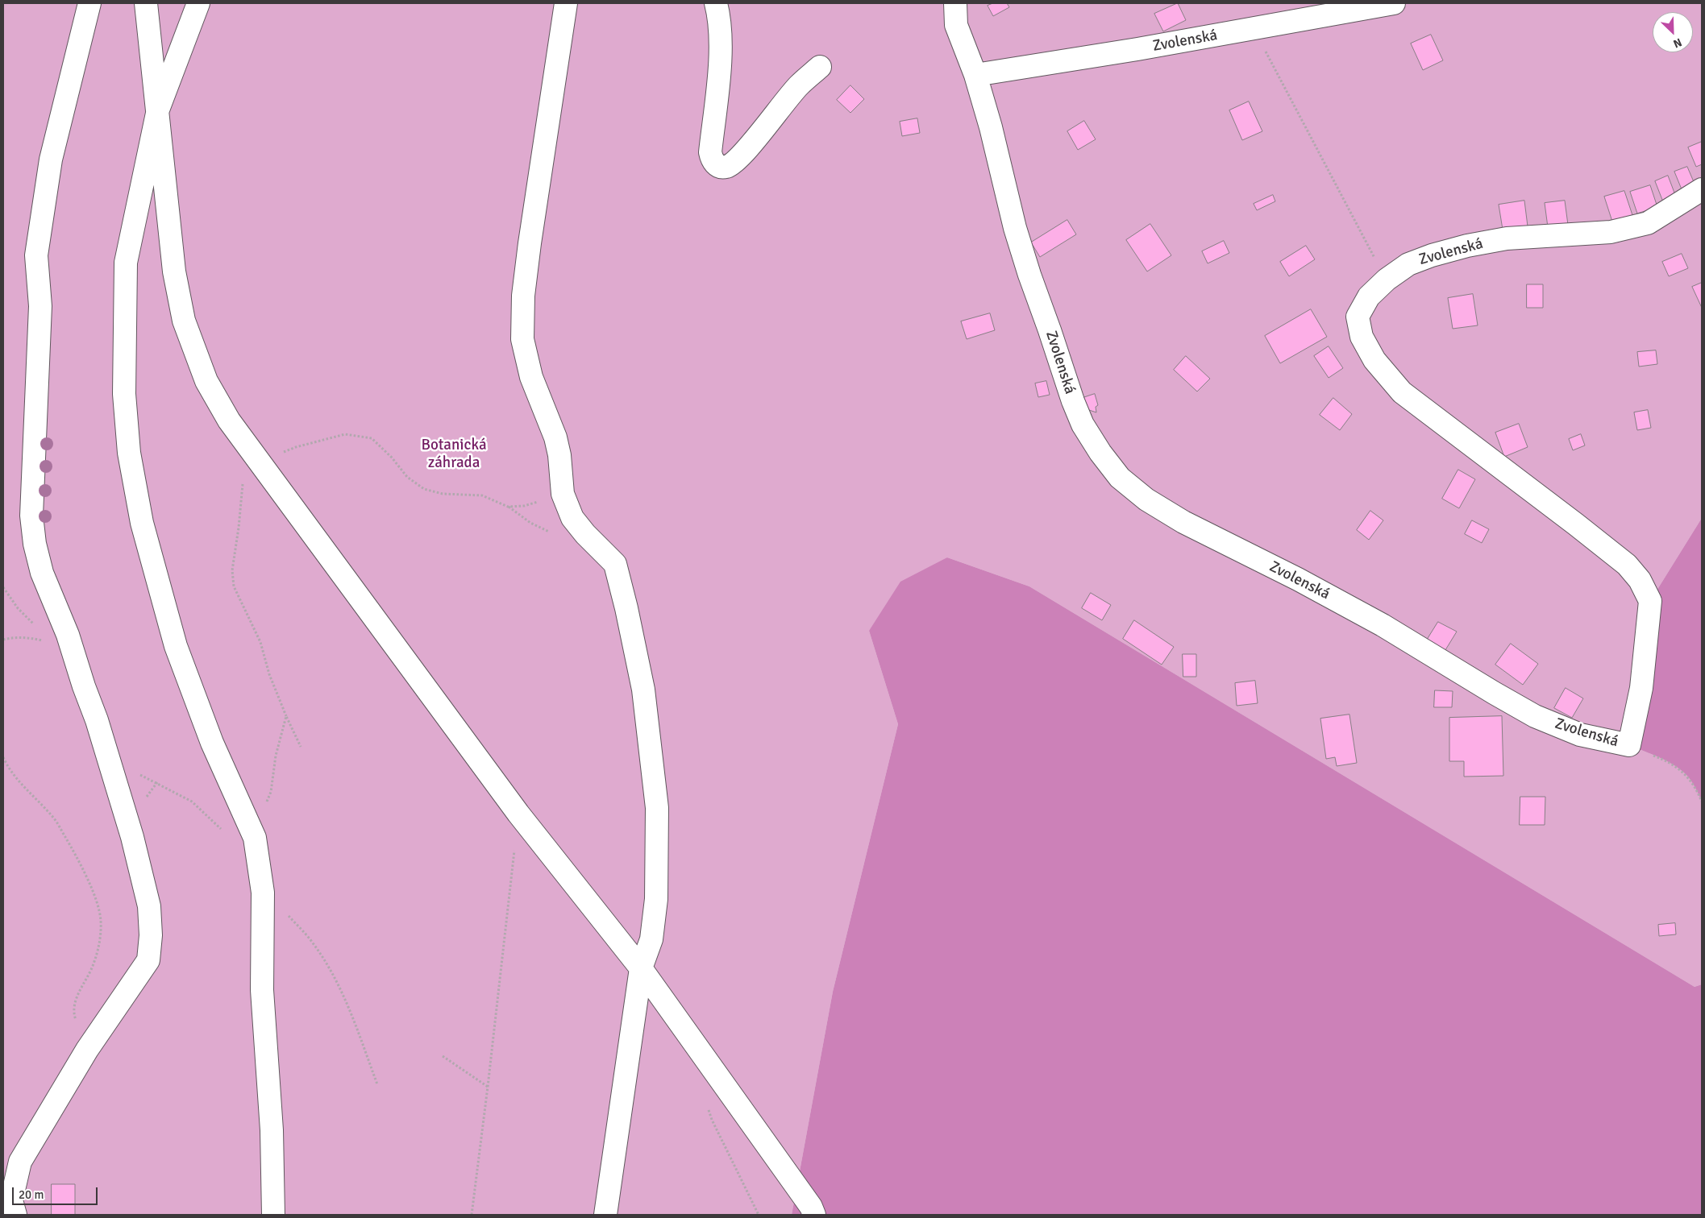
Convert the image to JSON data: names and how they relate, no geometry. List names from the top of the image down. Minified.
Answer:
{"streets":{"street":["Zvolenská"]},"parks":["Botanická záhrada"],"scale_bar":"20 m","north":"bottom right"}
